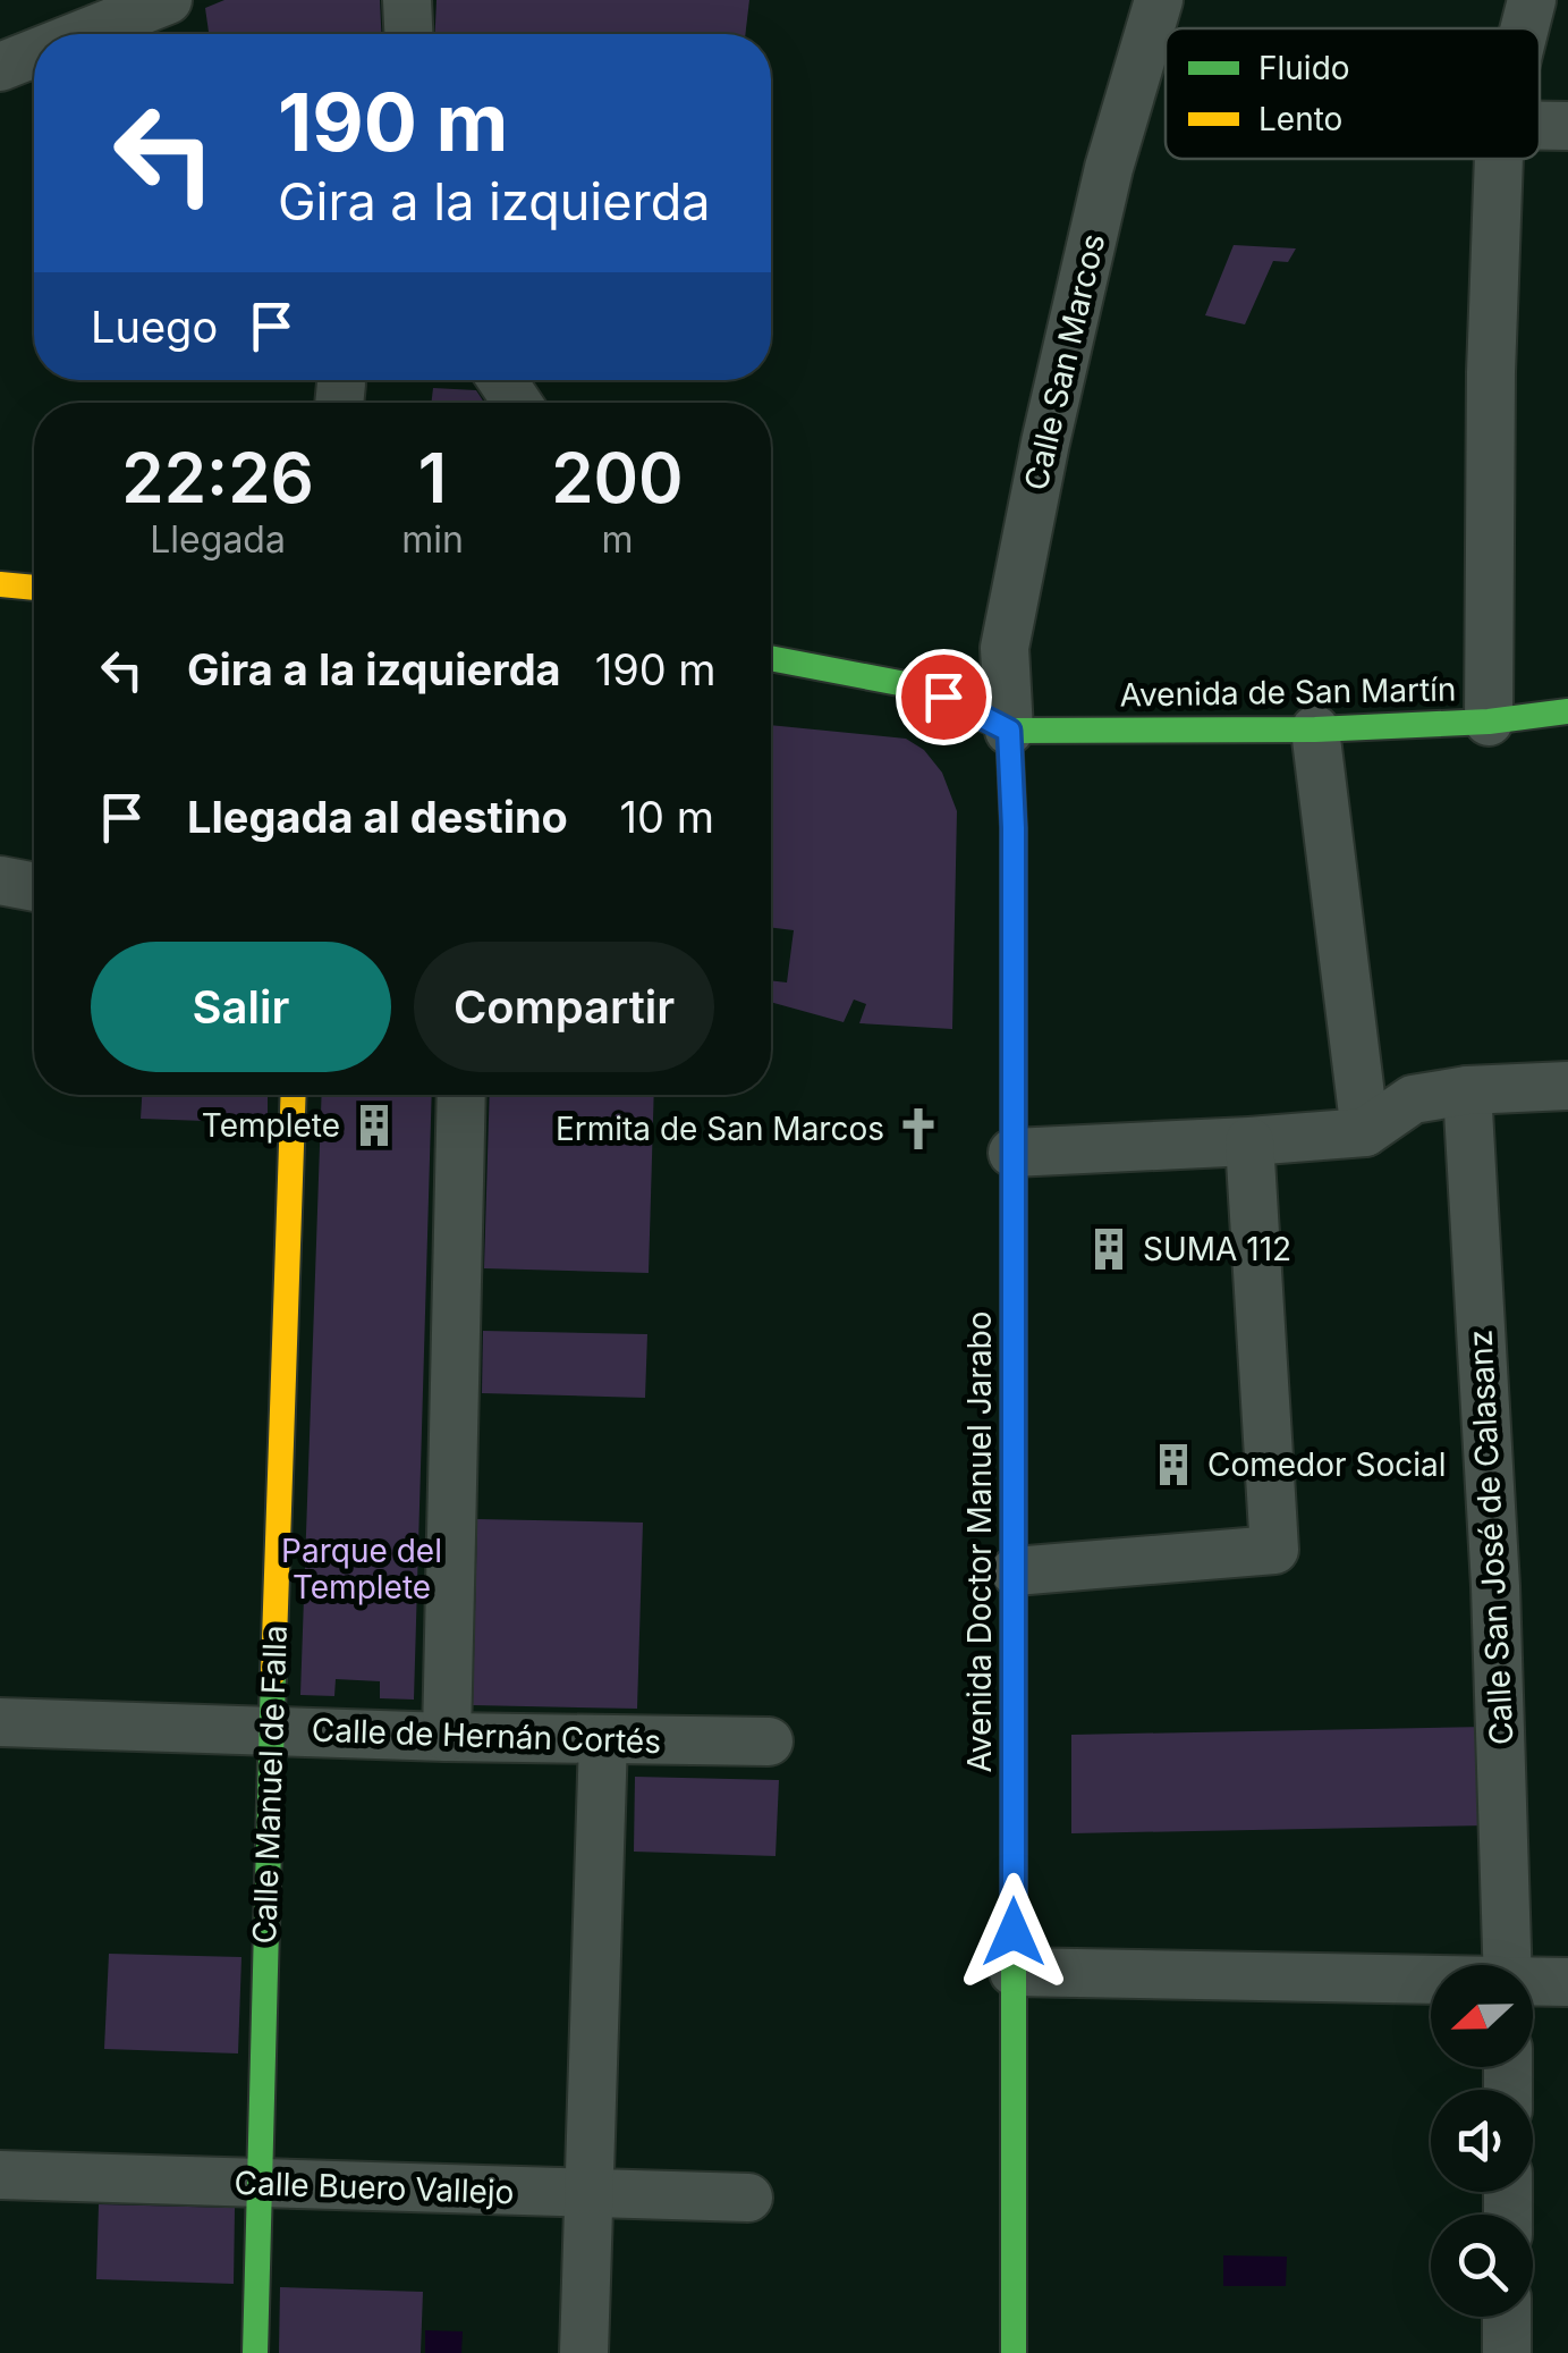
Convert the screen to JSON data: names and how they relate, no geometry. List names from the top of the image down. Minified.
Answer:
{"streets":{"street":["Calle San Marcos","Avenida de San Martín","Calle San José de Calasanz","Avenida Doctor Manuel Jarabo","Calle de Hernán Cortés","Calle Manuel de Falla","Calle Buero Vallejo"]},"crossings":[["Calle San Marcos","Avenida de San Martín"],["Calle San Marcos","Avenida Doctor Manuel Jarabo"],["Avenida de San Martín","Avenida Doctor Manuel Jarabo"],["Calle de Hernán Cortés","Calle Manuel de Falla"],["Calle Manuel de Falla","Calle Buero Vallejo"]],"parks":["Parque del Templete"],"places":{"building":["Templete","SUMA 112","Comedor Social"],"church":["Ermita de San Marcos"]},"legend":["Fluido","Lento"],"north":"left","page":{"turn":["190 m","Gira a la izquierda"],"then":"Luego","eta":["22:26","Llegada","1","min","200","m"],"list":[{"name":"Gira a la izquierda","value":"190 m"},{"name":"Llegada al destino","value":"10 m"}],"buttons":["Salir","Compartir"]}}
